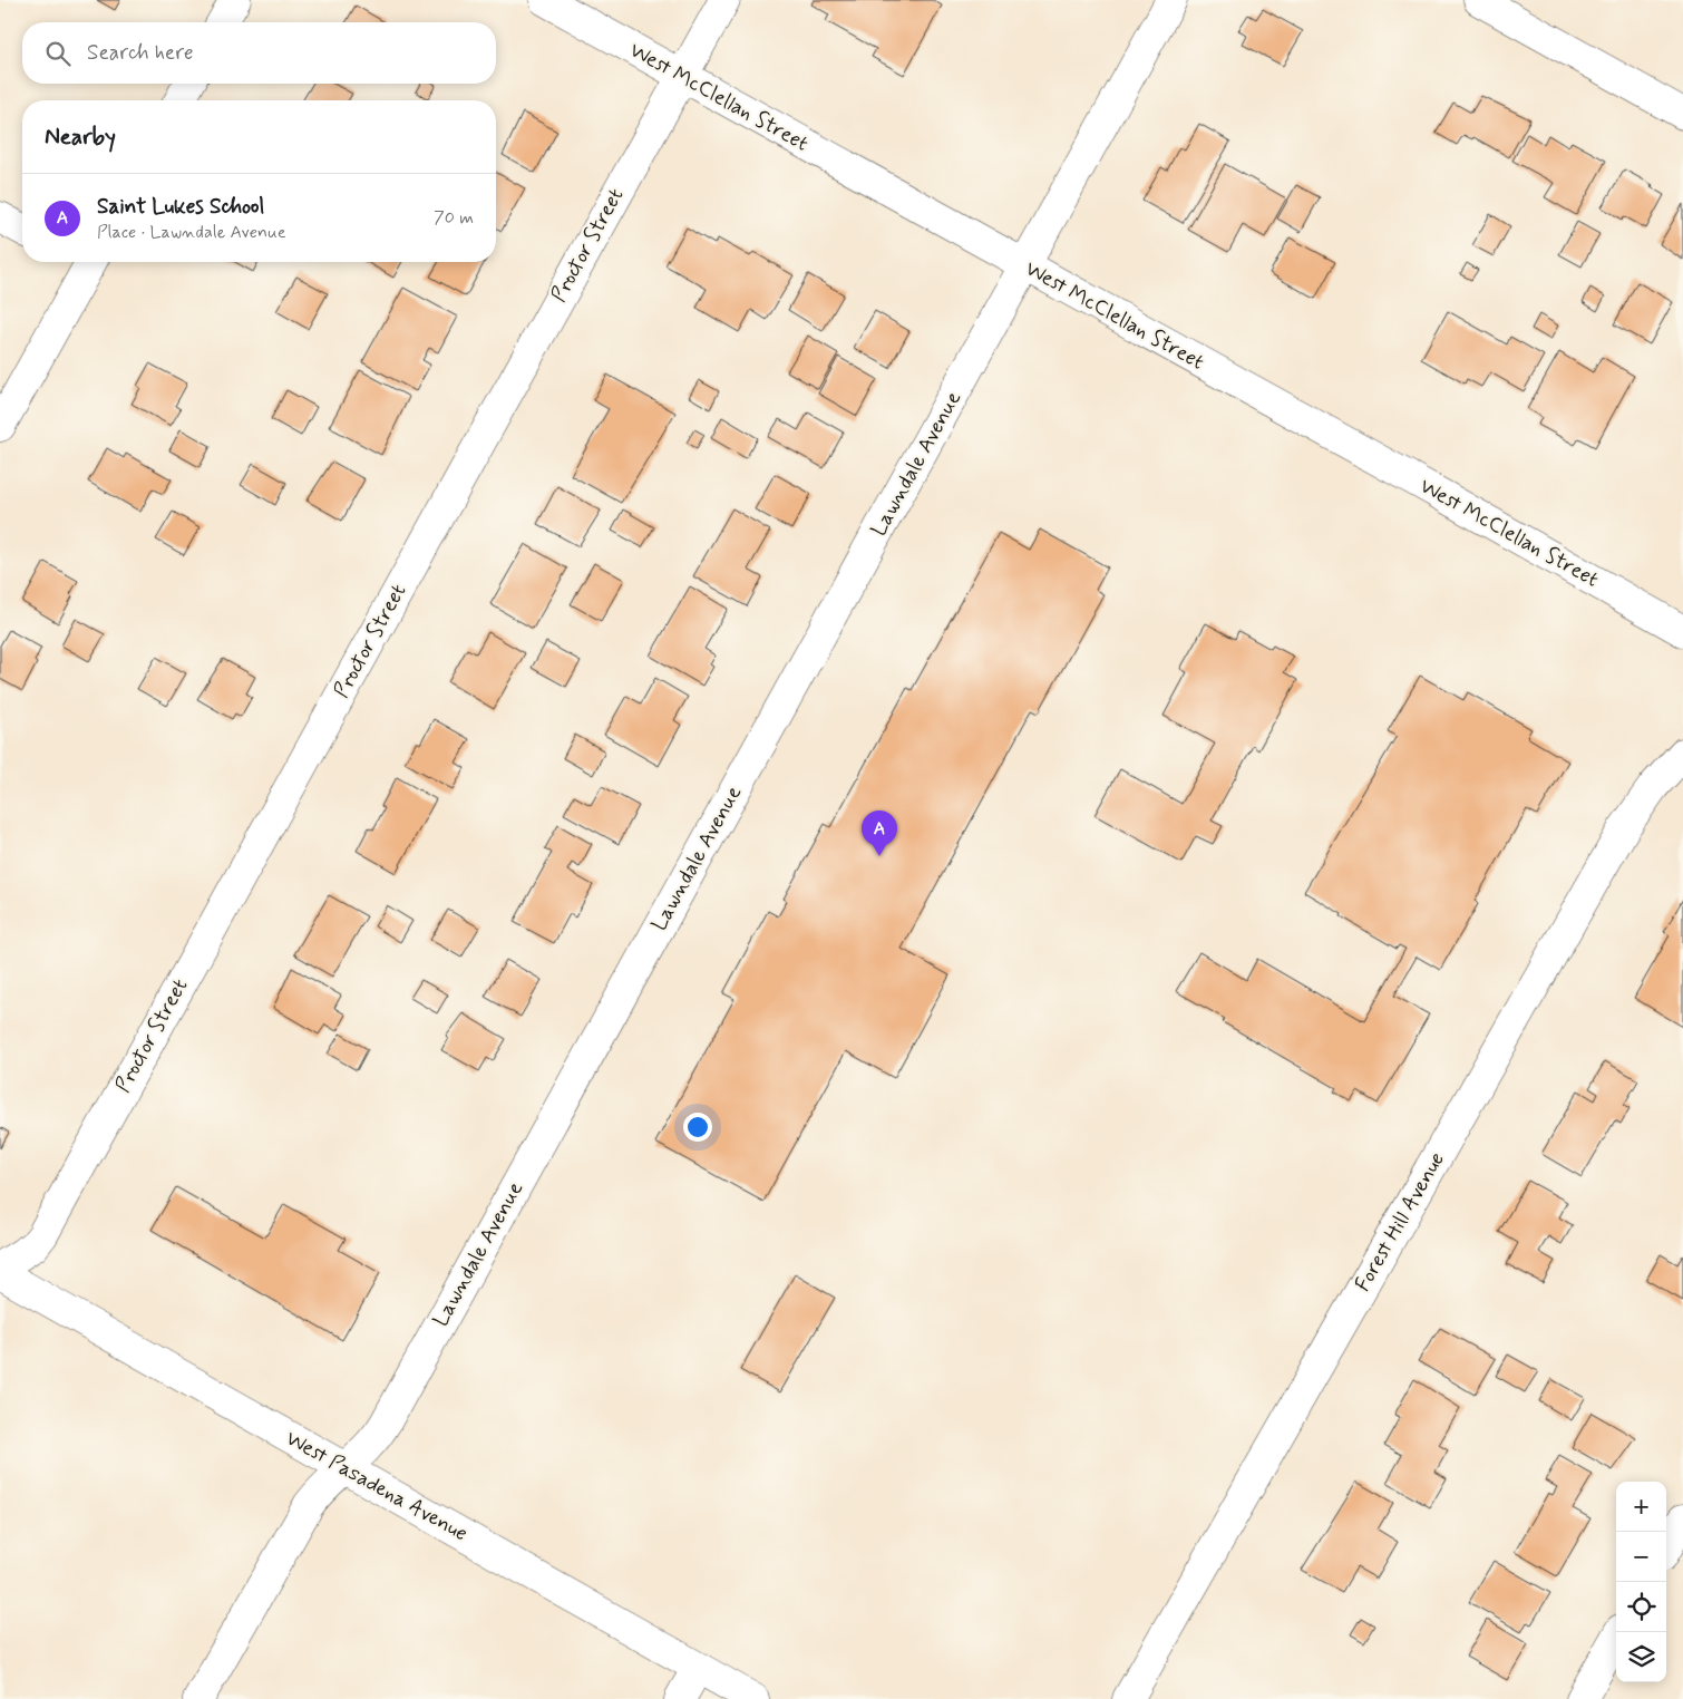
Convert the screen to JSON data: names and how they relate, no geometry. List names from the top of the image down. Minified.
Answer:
{"streets":{"street":["West McClellan Street","Proctor Street","Lawndale Avenue","Forest Hill Avenue","West Pasadena Avenue"]},"crossings":[["West McClellan Street","Proctor Street"],["West McClellan Street","Lawndale Avenue"],["Lawndale Avenue","West Pasadena Avenue"]],"page":{"search":"Search here","heading":"Nearby","list":[{"mark":"A","name":"Saint Lukes School","note":"Place · Lawndale Avenue","value":"70 m"}],"pins":"A","map_buttons":["+","−"]}}
